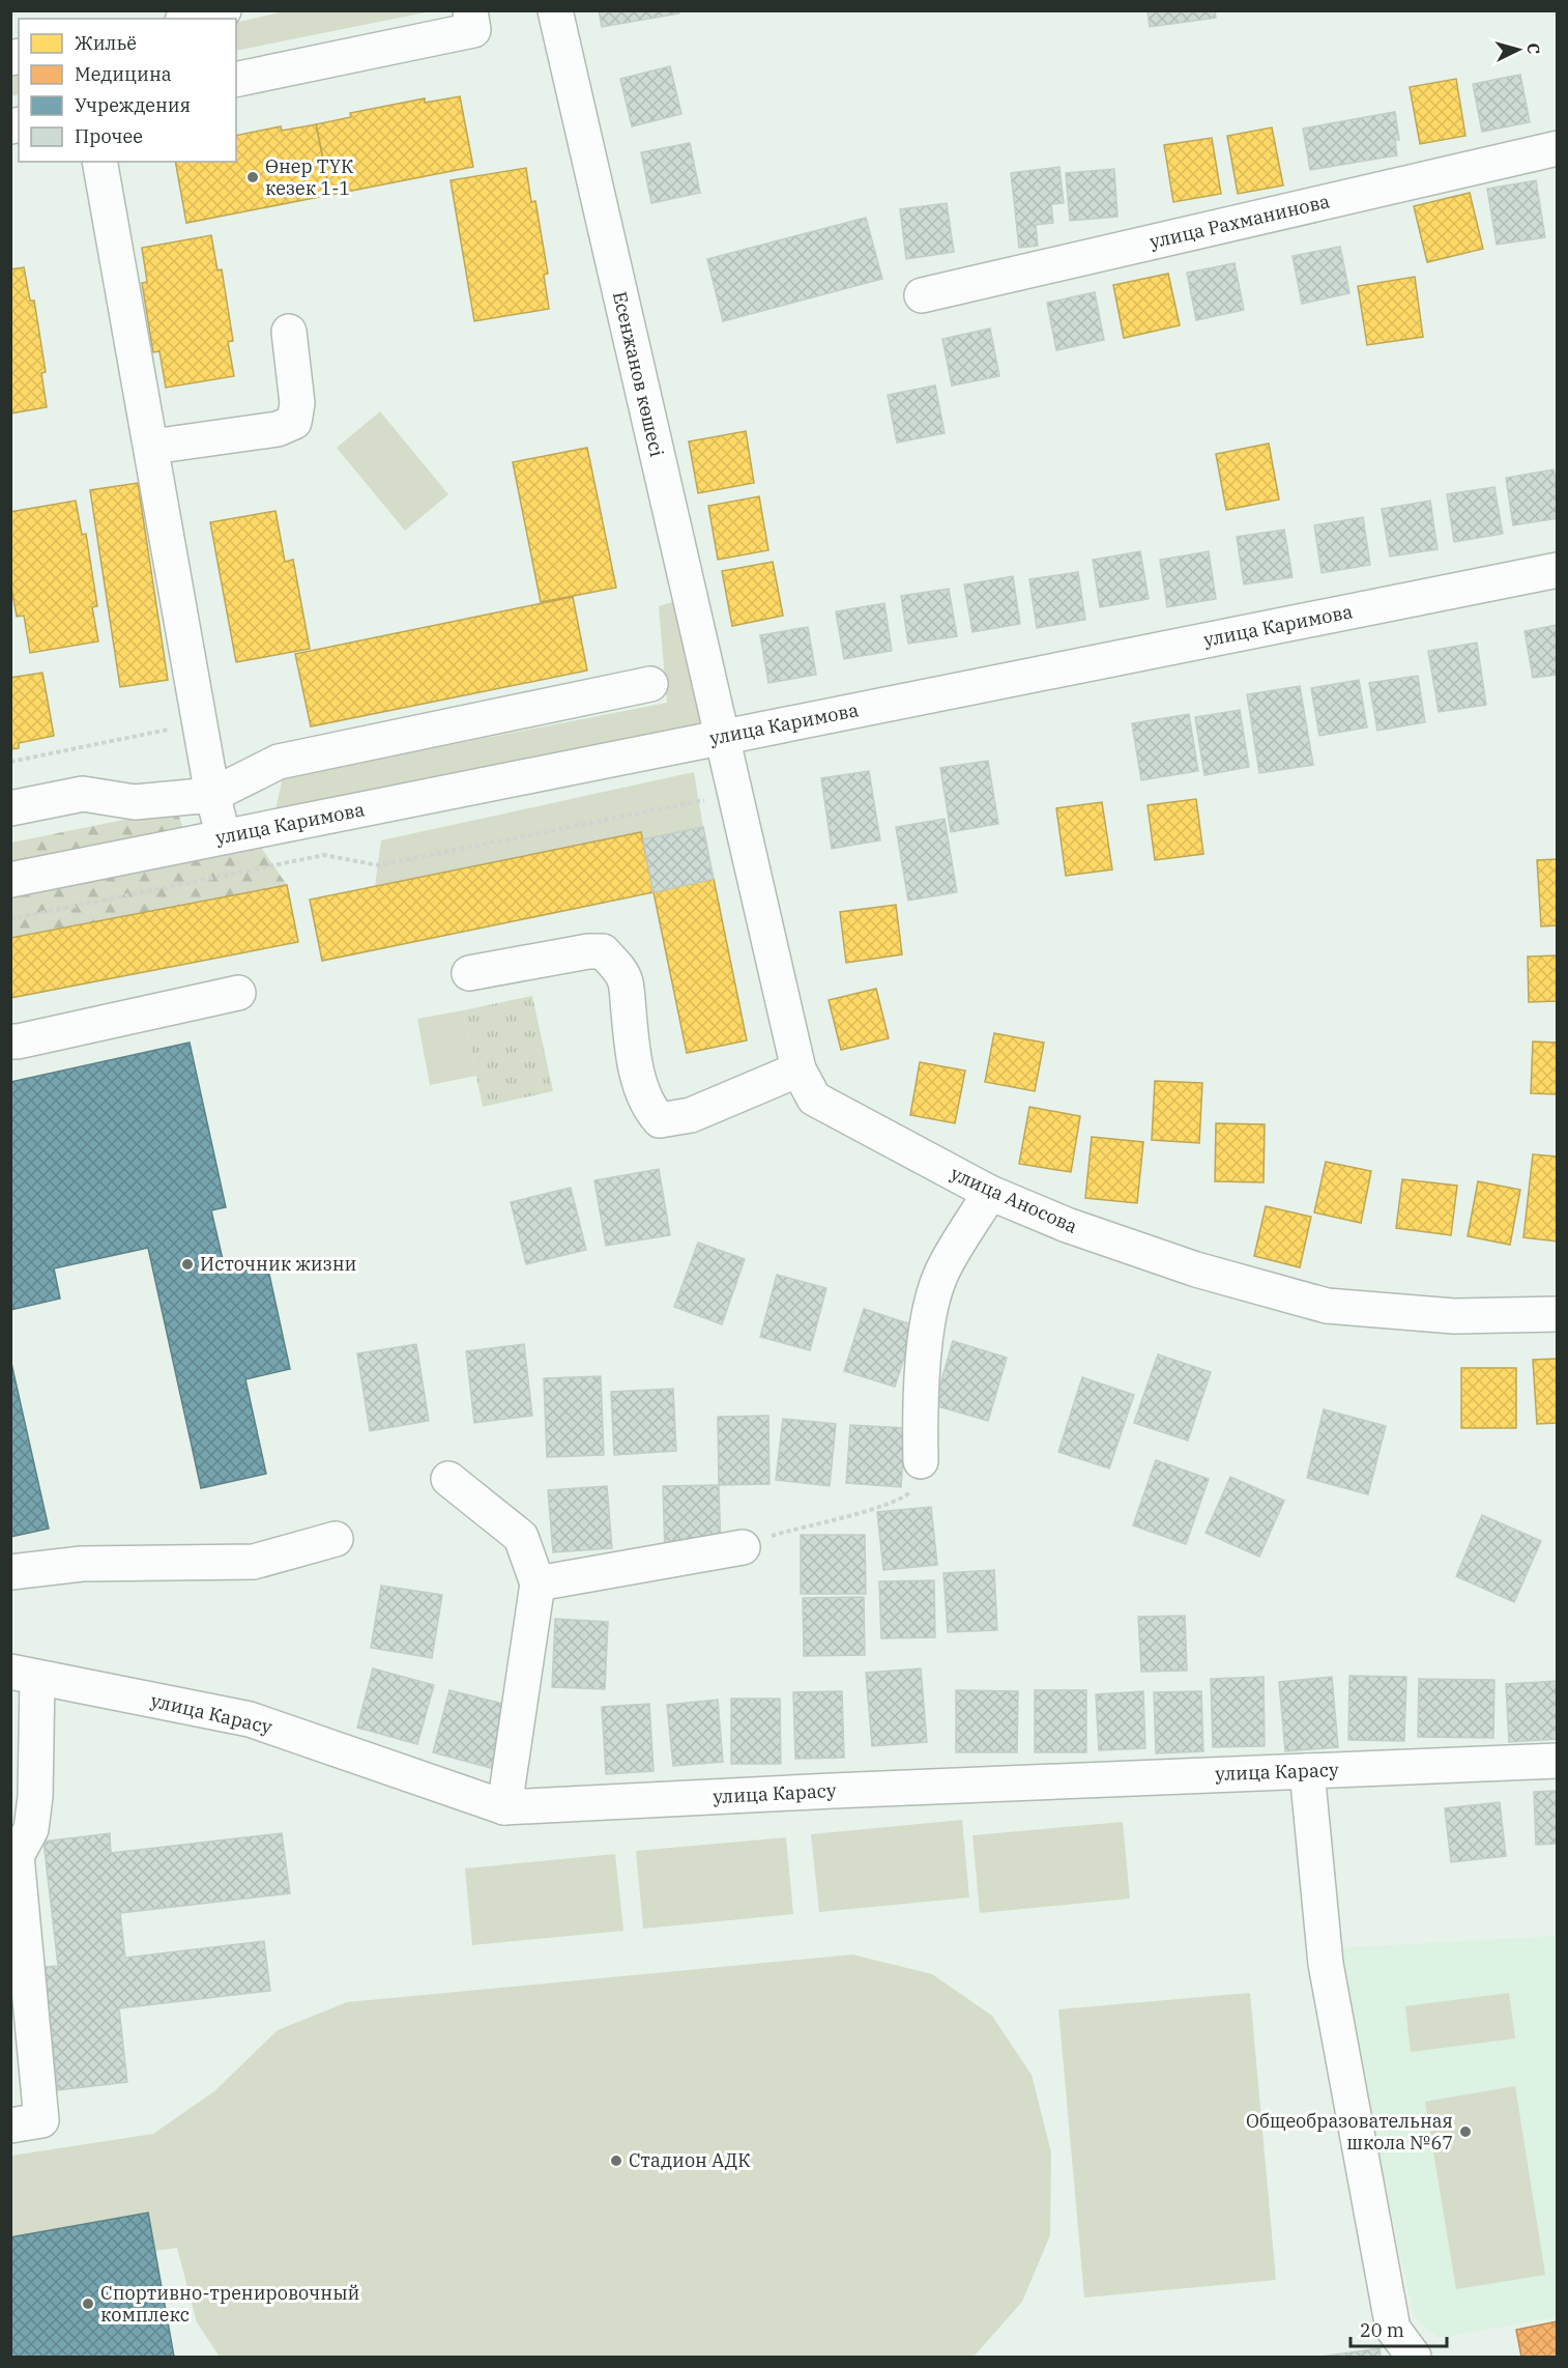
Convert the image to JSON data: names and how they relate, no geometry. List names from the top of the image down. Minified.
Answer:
{"streets":{"street":["улица Рахманинова","Есенжанов көшесі","улица Каримова","улица Аносова","улица Карасу"]},"crossings":[["Есенжанов көшесі","улица Каримова"],["Есенжанов көшесі","улица Аносова"],["улица Каримова","улица Аносова"]],"places":["Өнер ТҮК кезек 1-1","Источник жизни","Общеобразовательная школа №67","Стадион АДК","Спортивно-тренировочный комплекс"],"legend":["Жильё","Медицина","Учреждения","Прочее"],"scale_bar":"20 m","north":"right"}
